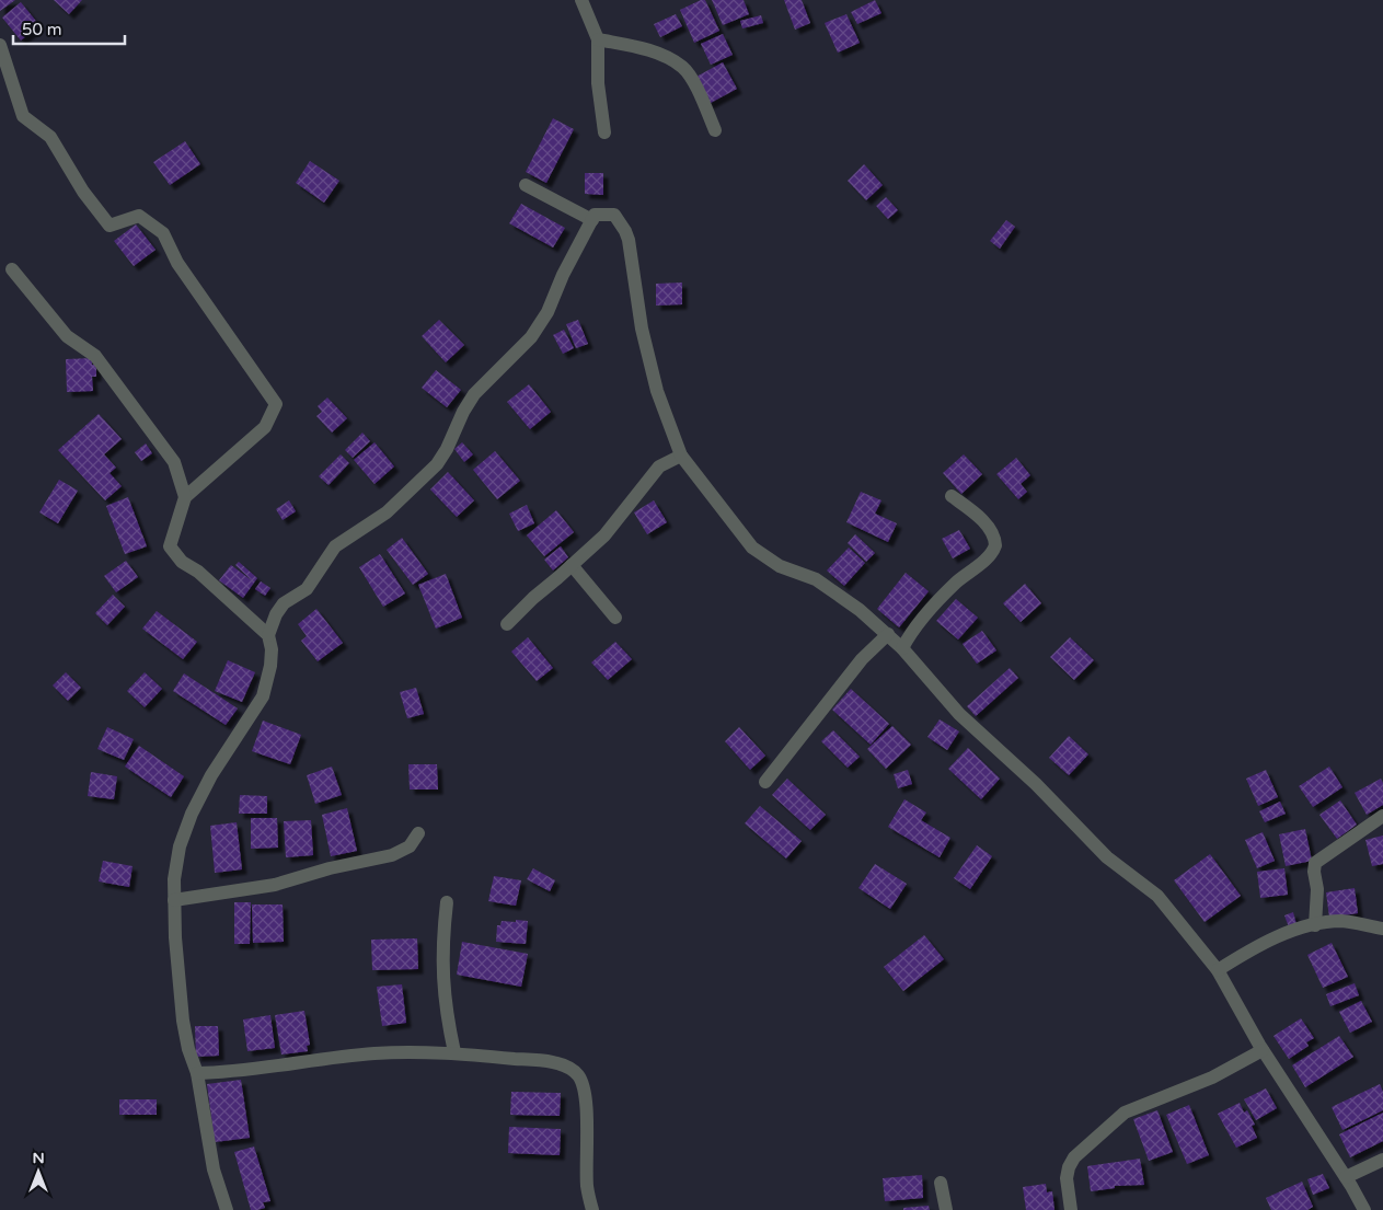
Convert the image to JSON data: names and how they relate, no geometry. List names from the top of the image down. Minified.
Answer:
{"scale_bar":"50 m","north":"top"}
